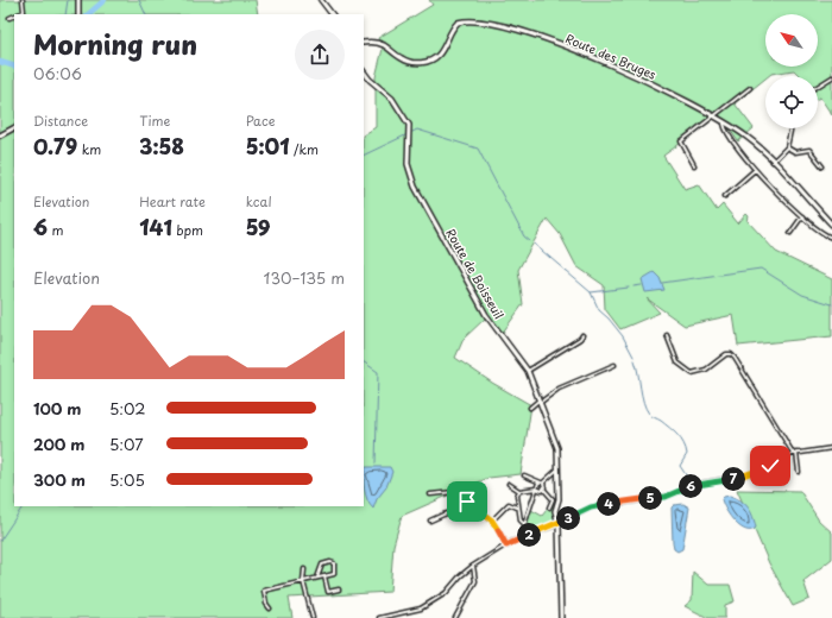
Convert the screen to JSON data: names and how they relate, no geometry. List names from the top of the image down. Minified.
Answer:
{"streets":{"main road":["Route des Bruges","Route de Boisseuil"]},"north":"top left","page":{"heading":["Morning run","06:06"],"stats":[["Distance","0.79 km"],["Time","3:58"],["Pace","5:01 /km"],["Elevation","6 m"],["Heart rate","141 bpm"],["kcal","59"]],"chart":["Elevation","130–135 m"],"list":[{"name":"100 m","note":"5:02"},{"name":"200 m","note":"5:07"},{"name":"300 m","note":"5:05"}],"pins":["7","6","5","4","3","2"]}}
